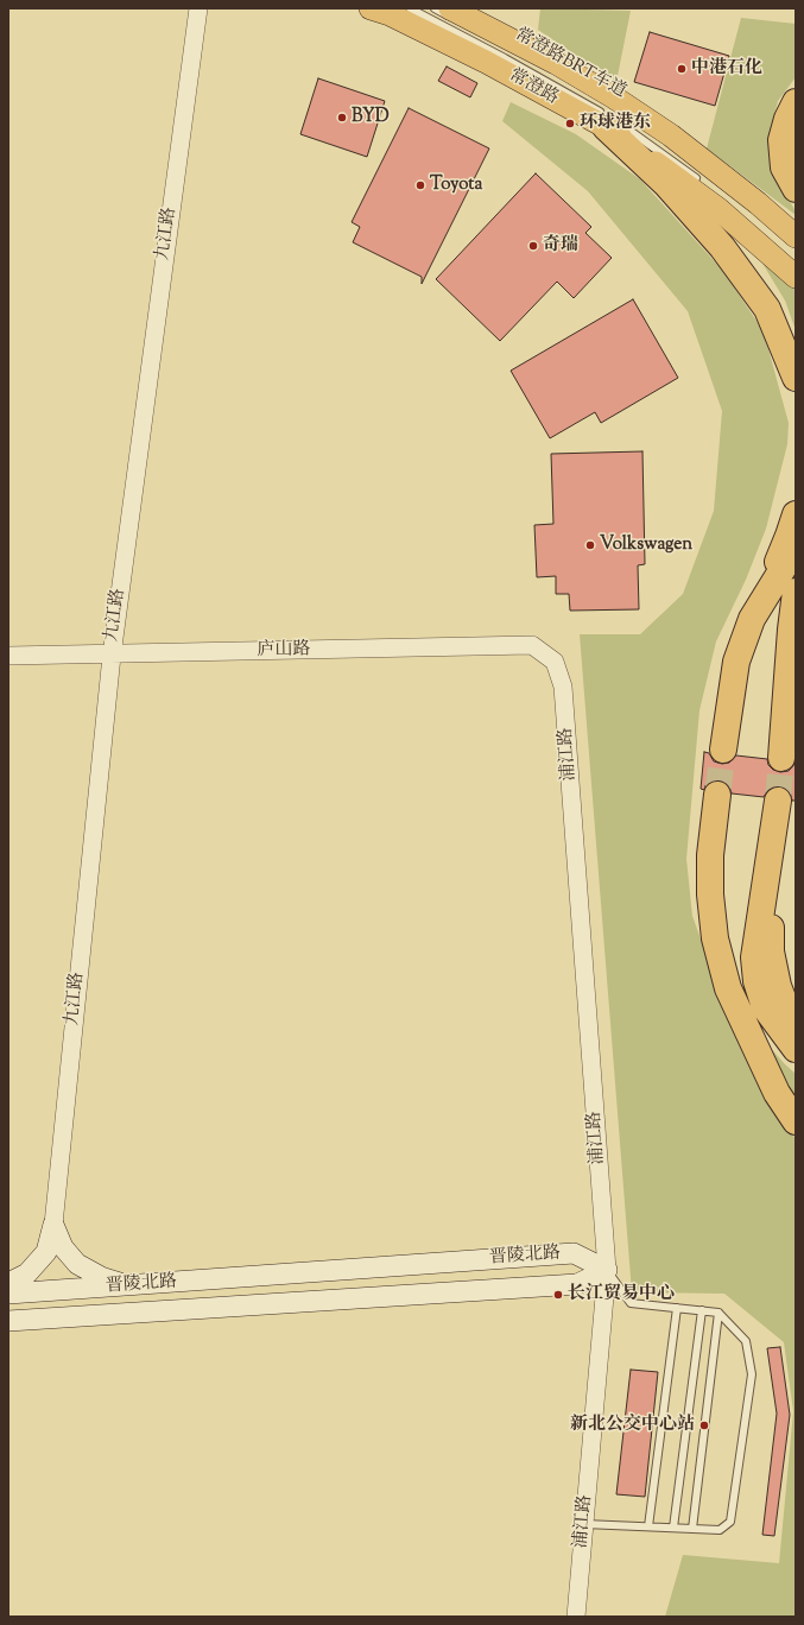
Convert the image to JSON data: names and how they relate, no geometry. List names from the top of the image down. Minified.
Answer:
{"streets":{"main road":["常澄路","晋陵北路"],"street":["九江路","庐山路","浦江路"],"lane":["常澄路BRT车道"]},"crossings":[["九江路","庐山路"],["庐山路","浦江路"],["浦江路","晋陵北路"]],"places":["中港石化","BYD","环球港东","Toyota","奇瑞","Volkswagen","长江贸易中心","新北公交中心站"]}
